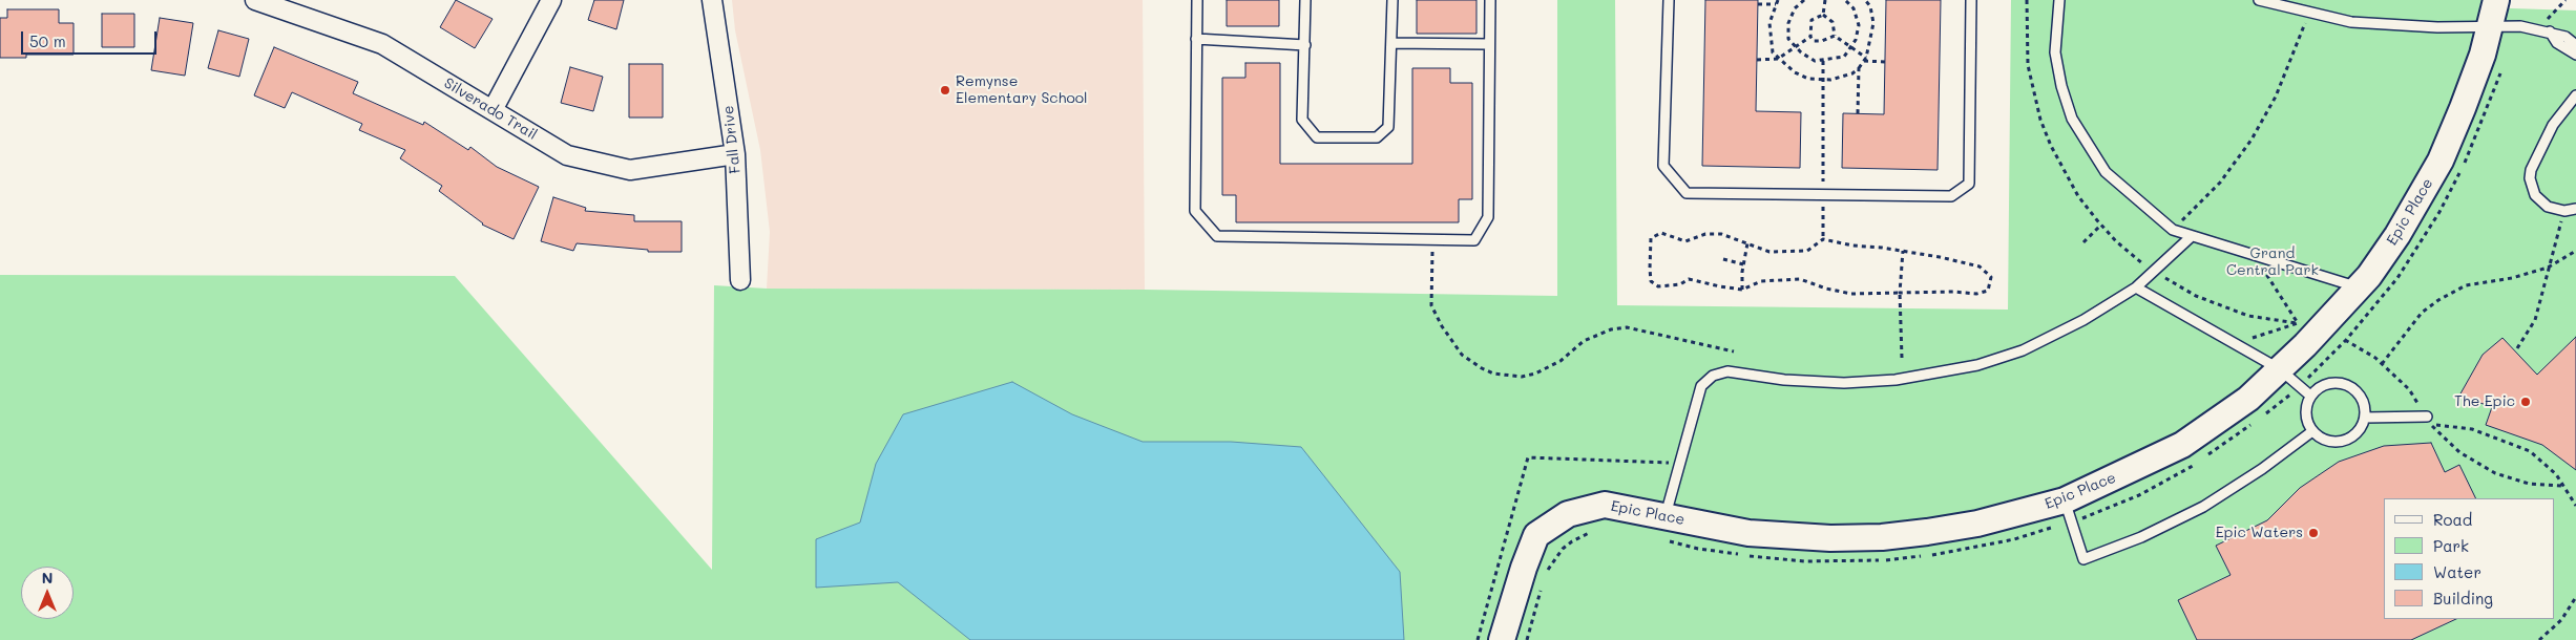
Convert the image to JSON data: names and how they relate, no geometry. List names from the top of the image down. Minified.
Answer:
{"streets":{"street":["Silverado Trail","Fall Drive","Epic Place"]},"crossings":[["Silverado Trail","Fall Drive"]],"parks":["Grand Central Park"],"places":["Remynse Elementary School","The Epic","Epic Waters"],"legend":["Road","Park","Water","Building"],"scale_bar":"50 m","north":"top"}
